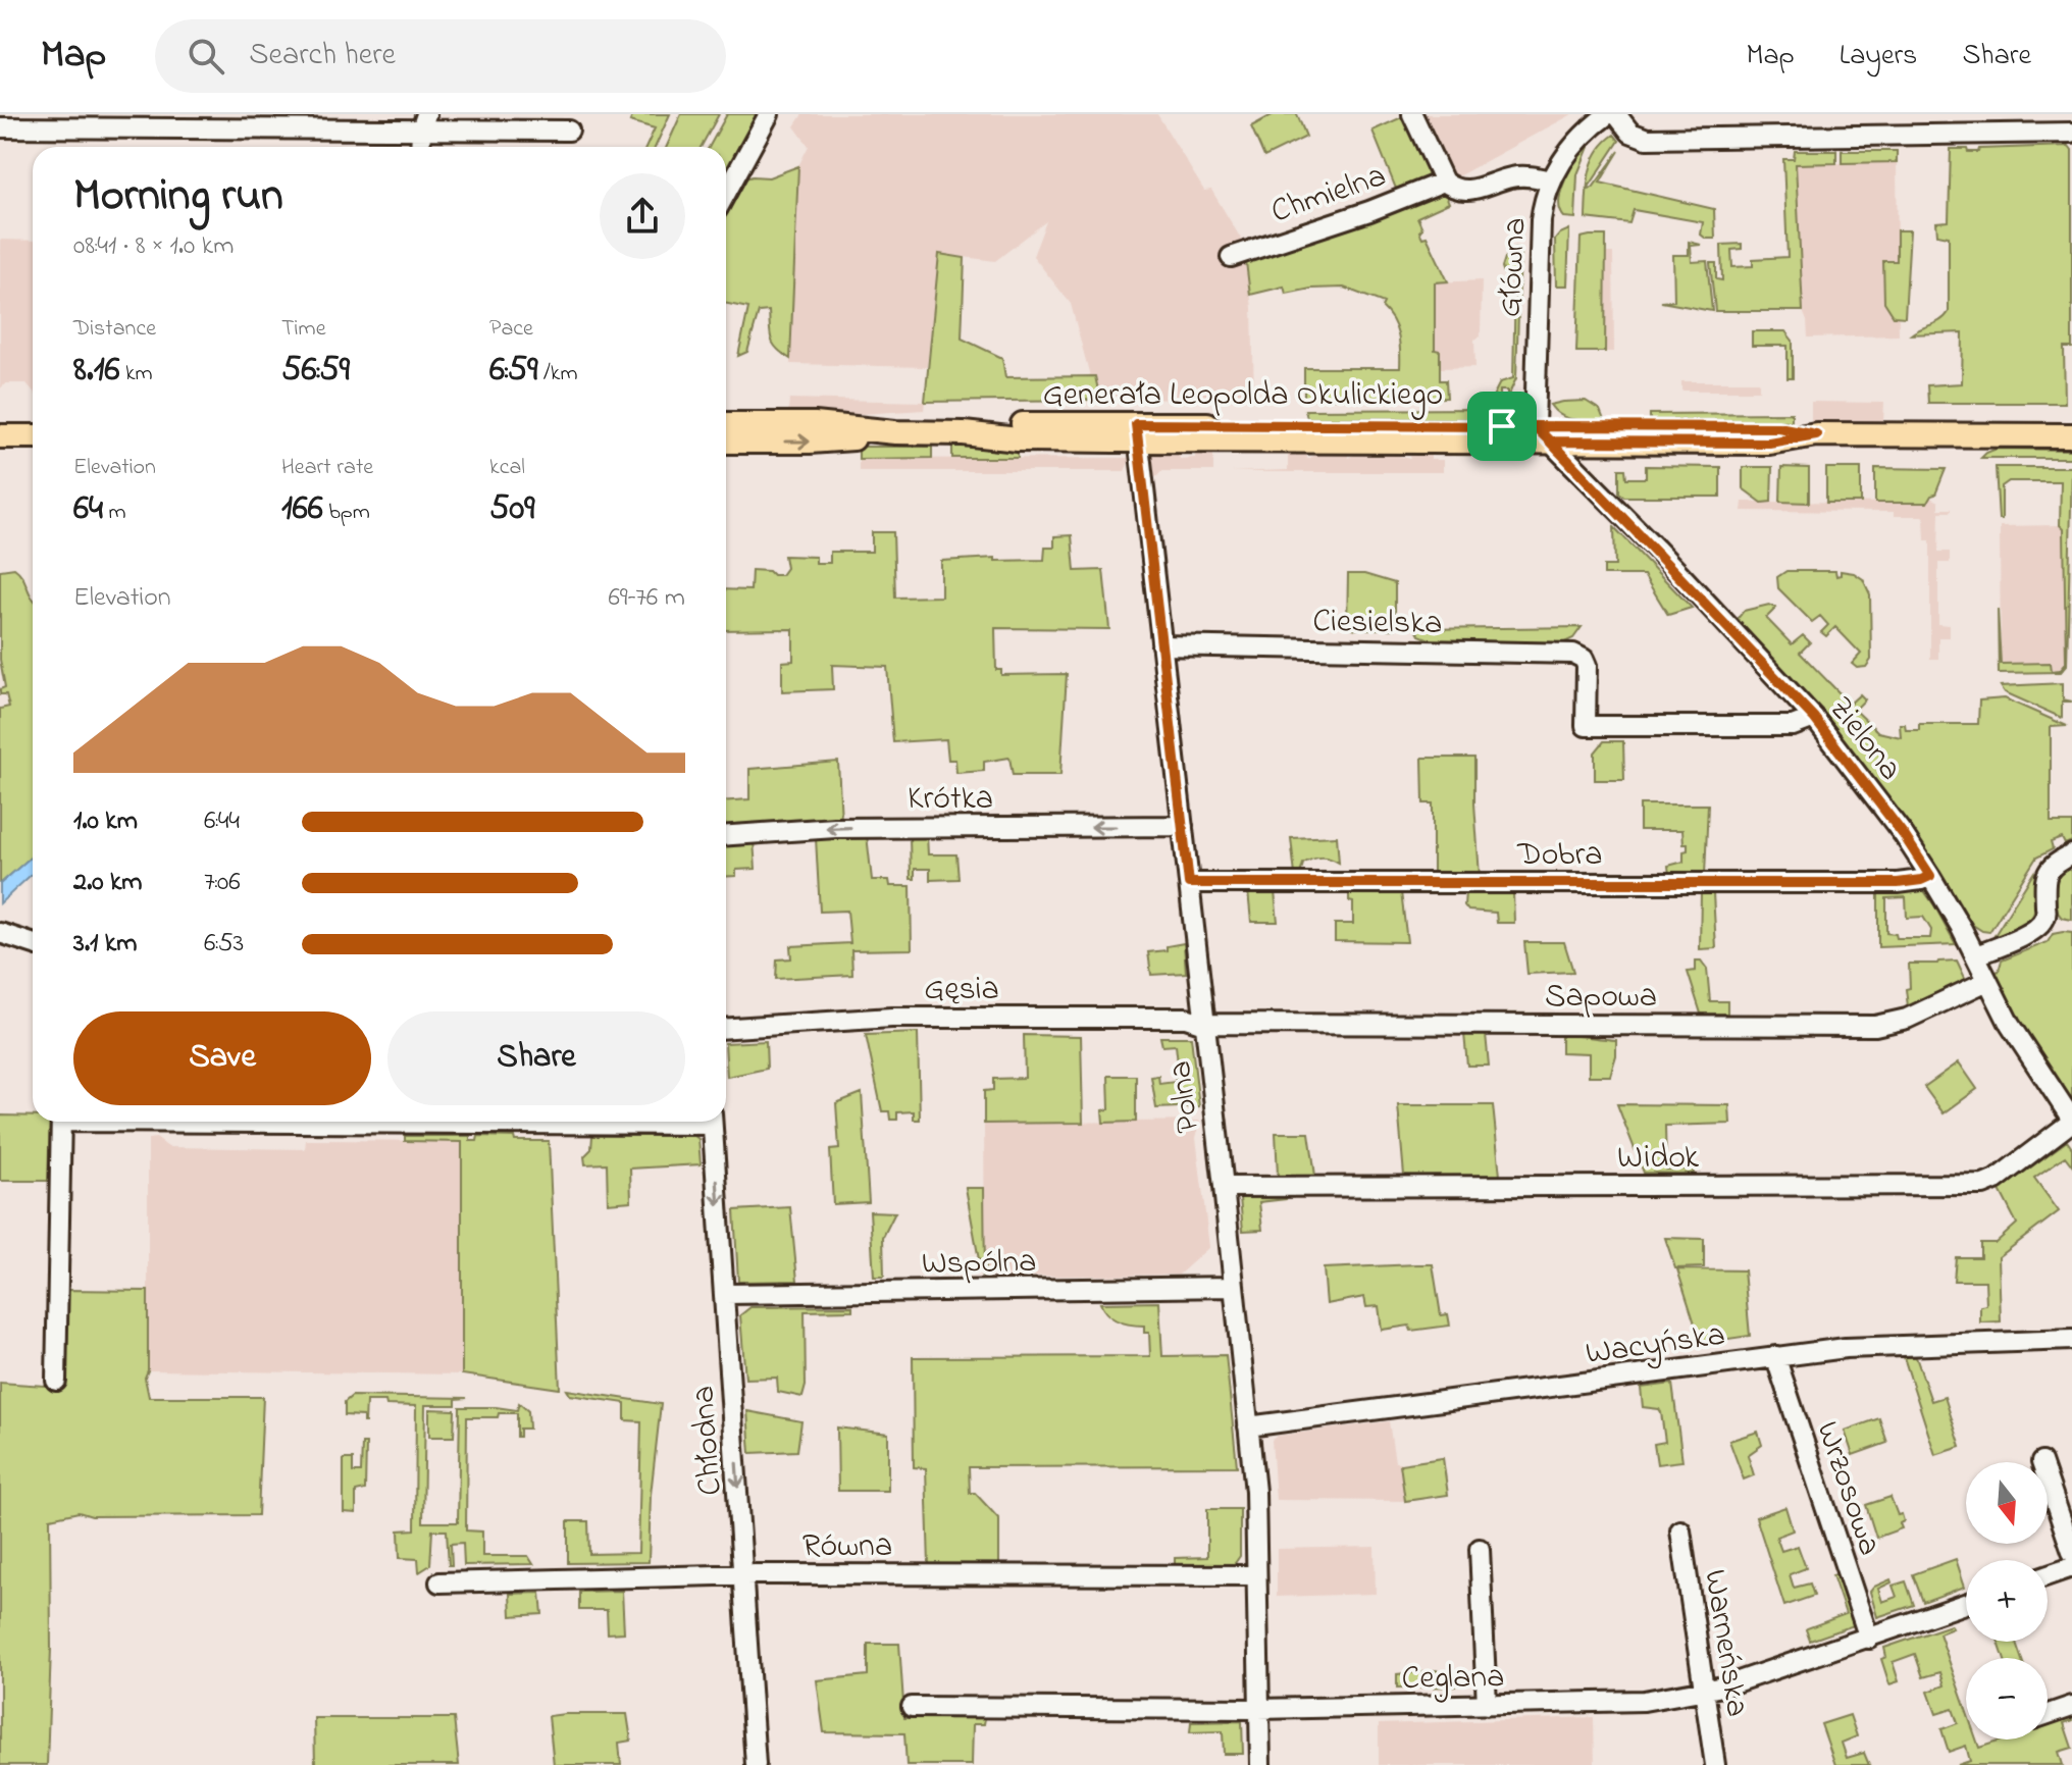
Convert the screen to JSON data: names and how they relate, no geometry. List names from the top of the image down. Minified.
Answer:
{"streets":{"main road":["Generała Leopolda Okulickiego"],"street":["Chmielna","Główna","Ciesielska","Zielona","Krótka","Dobra","Gęsia","Sapowa","Polna","Widok","Wspólna","Wacyńska","Chłodna","Wrzosowa","Równa","Warneńska","Ceglana"]},"crossings":[["Główna","Generała Leopolda Okulickiego"],["Główna","Zielona"],["Generała Leopolda Okulickiego","Zielona"],["Generała Leopolda Okulickiego","Polna"],["Ciesielska","Zielona"],["Ciesielska","Polna"],["Zielona","Dobra"],["Zielona","Sapowa"],["Zielona","Widok"],["Krótka","Polna"],["Dobra","Polna"],["Gęsia","Sapowa"],["Gęsia","Polna"],["Sapowa","Polna"],["Polna","Widok"],["Polna","Wspólna"],["Polna","Wacyńska"],["Polna","Równa"],["Polna","Ceglana"],["Wspólna","Chłodna"],["Wacyńska","Wrzosowa"],["Chłodna","Równa"],["Wrzosowa","Ceglana"],["Warneńska","Ceglana"]],"one_way":["Krótka","Chłodna"],"north":"bottom","page":{"header":"Map","search":"Search here","nav":["Map","Layers","Share"],"heading":["Morning run","08:41 · 8 × 1.0 km"],"stats":[["Distance","8.16 km"],["Time","56:59"],["Pace","6:59 /km"],["Elevation","64 m"],["Heart rate","166 bpm"],["kcal","509"]],"chart":["Elevation","69–76 m"],"list":[{"name":"1.0 km","note":"6:44"},{"name":"2.0 km","note":"7:06"},{"name":"3.1 km","note":"6:53"}],"buttons":["Save","Share"],"map_buttons":["+","−"]}}
